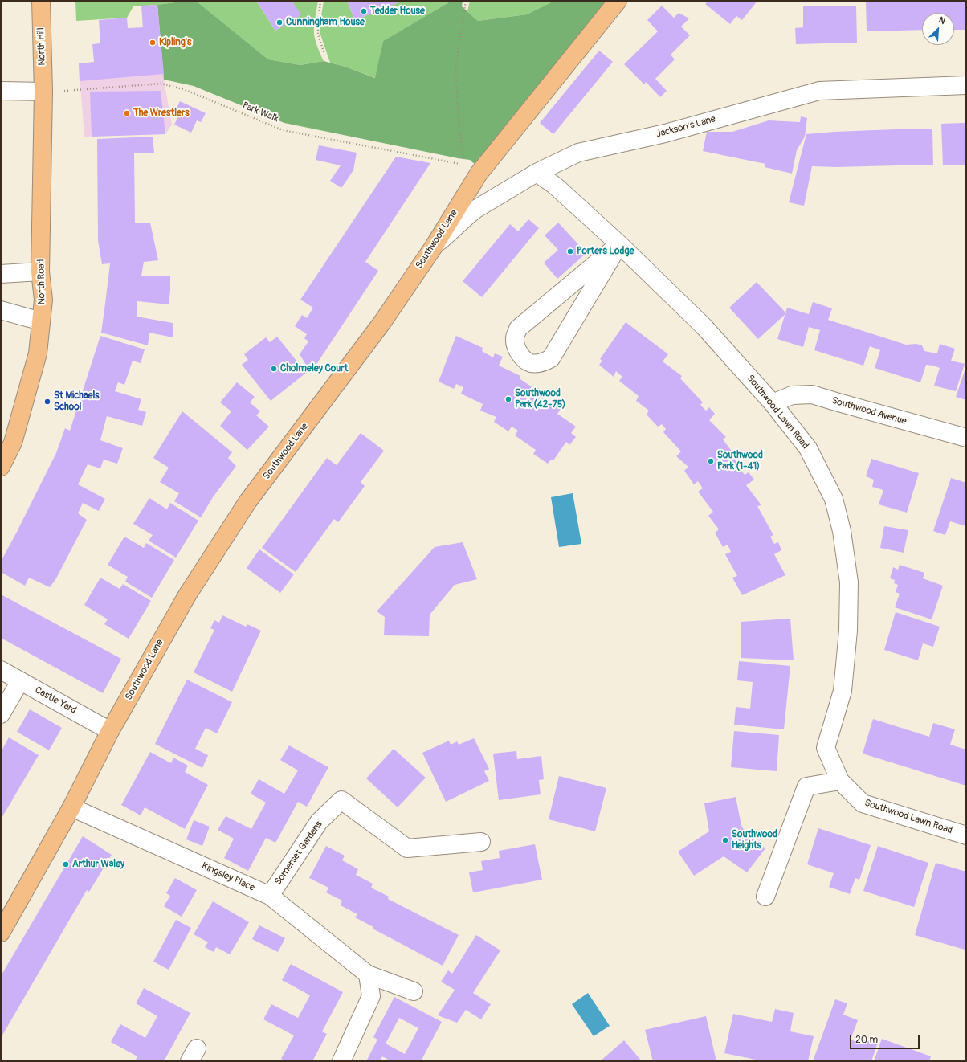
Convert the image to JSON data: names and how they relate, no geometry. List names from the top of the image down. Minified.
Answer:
{"streets":{"main road":["North Hill","Southwood Lane","North Road"],"street":["Jackson's Lane","Southwood Avenue","Southwood Lawn Road","Castle Yard","Somerset Gardens","Kingsley Place"],"path":["Park Walk"]},"crossings":[["North Hill","Park Walk"],["North Hill","North Road"],["Park Walk","North Road"],["Jackson's Lane","Southwood Lane"],["Jackson's Lane","Southwood Lawn Road"],["Southwood Lane","Castle Yard"],["Southwood Lane","Kingsley Place"],["Southwood Avenue","Southwood Lawn Road"],["Somerset Gardens","Kingsley Place"]],"places":["Tedder House","Cunningham House","Kipling's","The Wrestlers","Porters Lodge","Cholmeley Court","Southwood Park (42-75)","St Michaels School","Southwood Park (1-41)","Southwood Heights","Arthur Waley"],"scale_bar":"20 m","north":"top right"}
